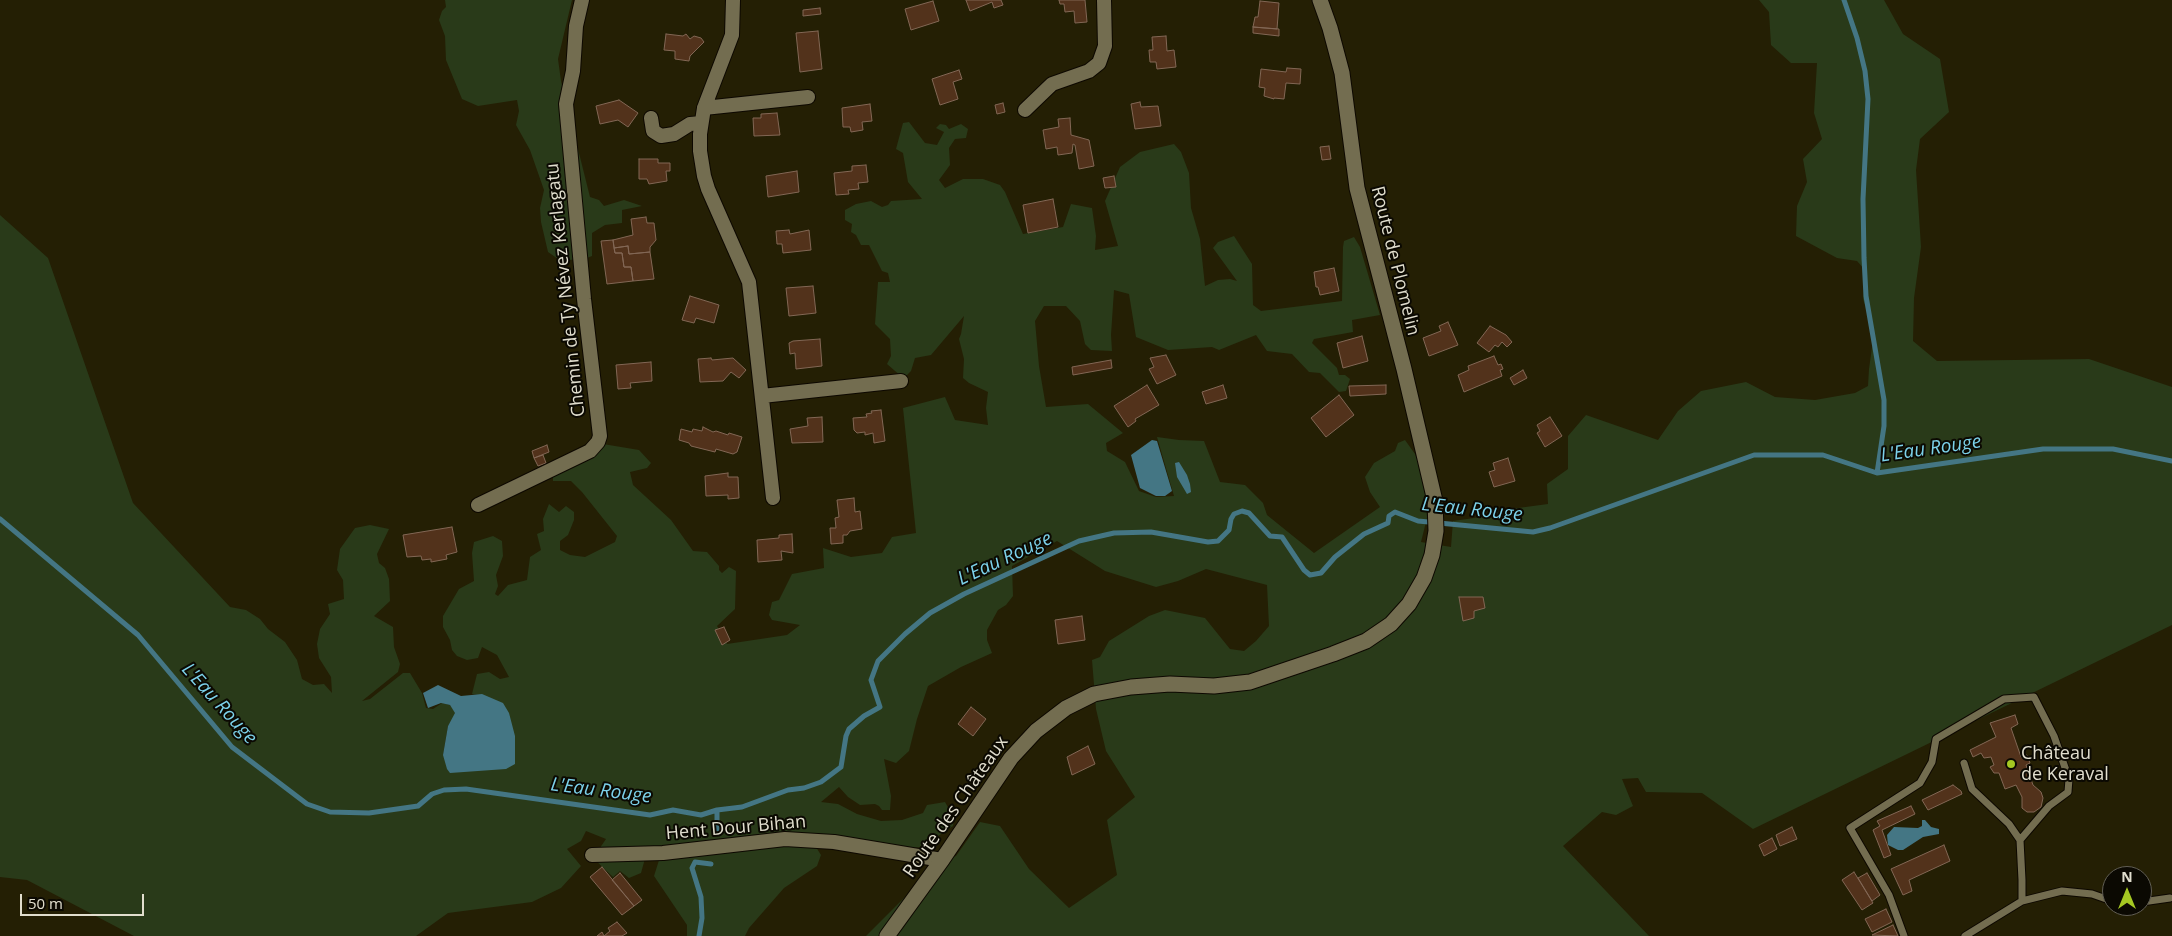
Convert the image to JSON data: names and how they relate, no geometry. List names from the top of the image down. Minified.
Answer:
{"streets":{"street":["Route de Plomelin","Chemin de Ty Névez Kerlagatu","Route des Châteaux","Hent Dour Bihan"]},"crossings":[["Route de Plomelin","Route des Châteaux"],["Route des Châteaux","Hent Dour Bihan"]],"water":["L'Eau Rouge"],"places":["Château de Keraval"],"scale_bar":"50 m","north":"top"}
